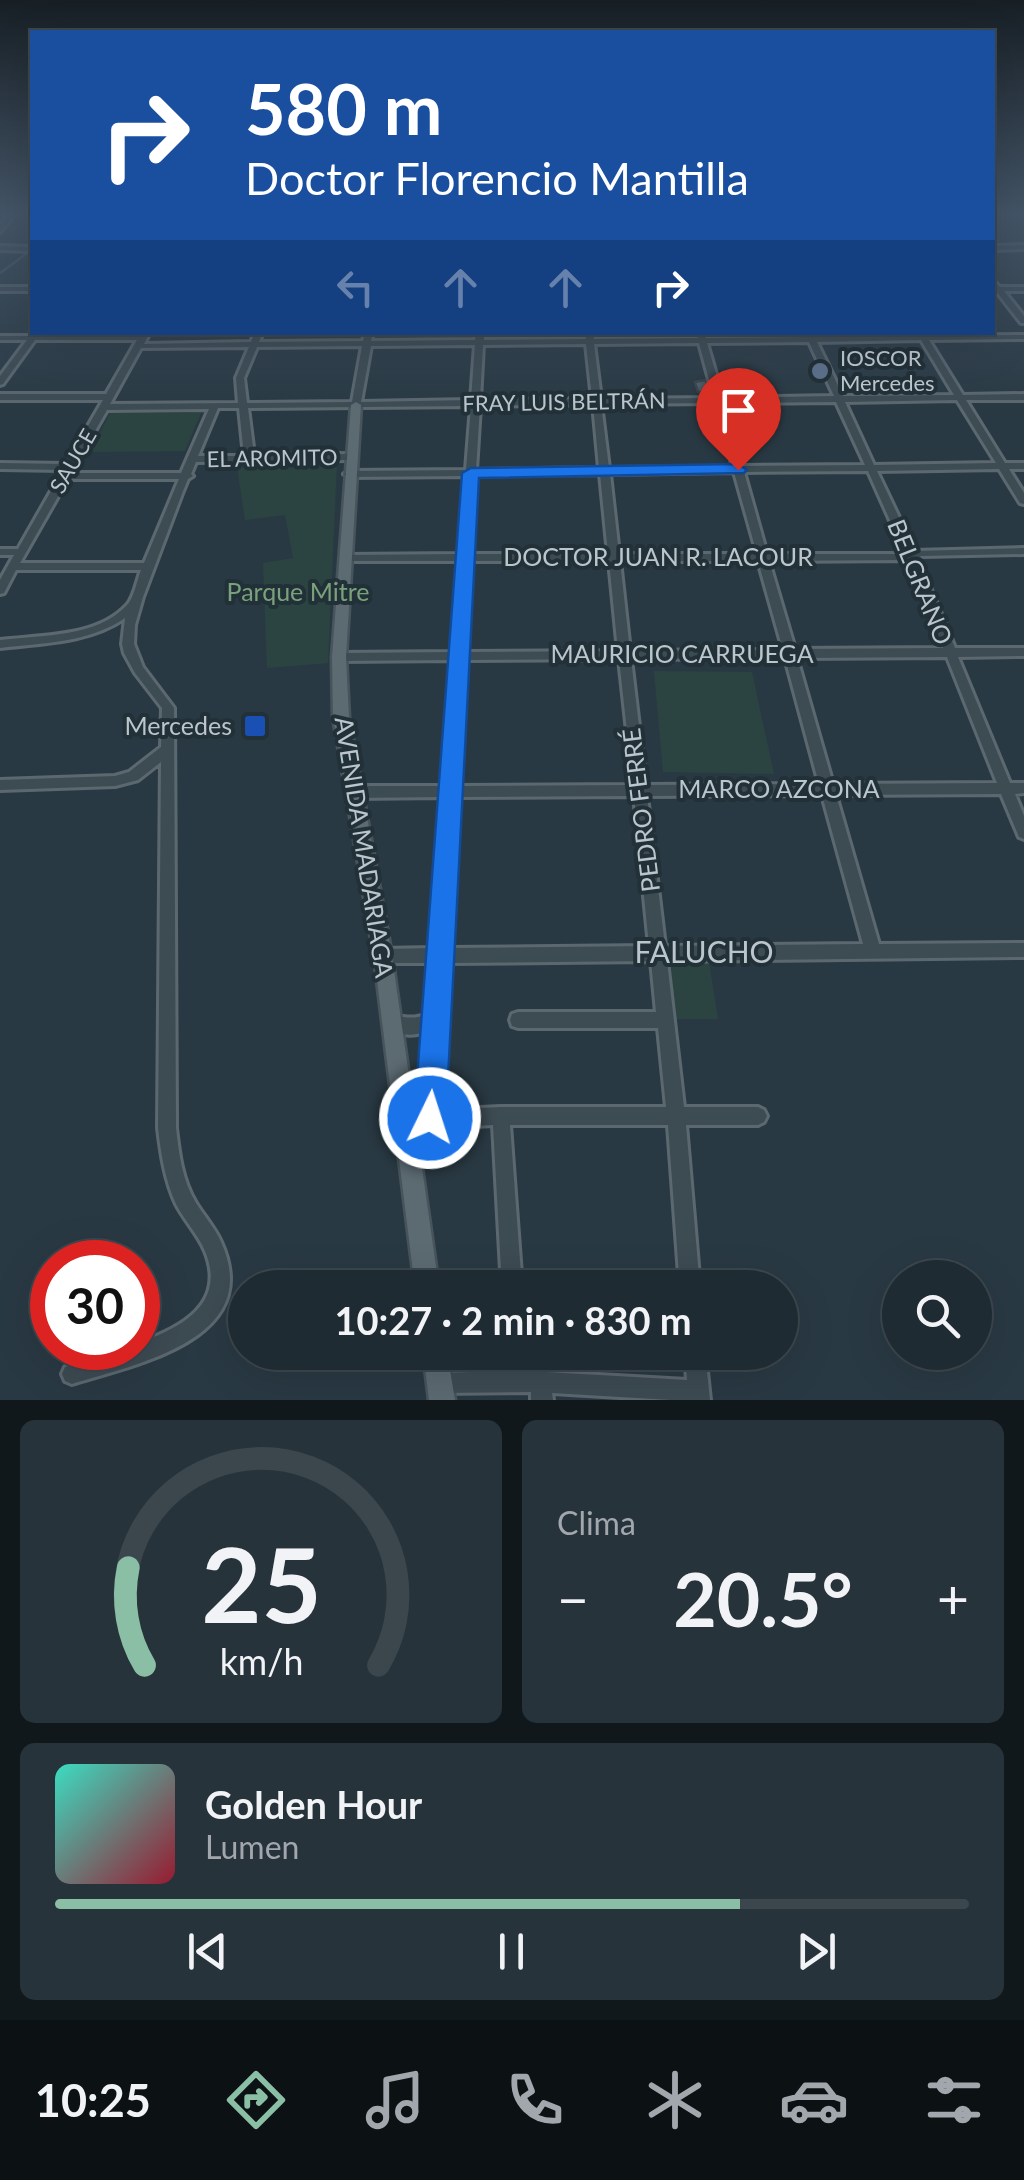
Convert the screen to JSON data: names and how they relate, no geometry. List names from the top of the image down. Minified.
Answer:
{"streets":{"main road":["AVENIDA MADARIAGA"],"street":["FRAY LUIS BELTRÁN","EL AROMITO","SAUCE","DOCTOR JUAN R. LACOUR","BELGRANO","MAURICIO CARRUEGA","MARCO AZCONA","PEDRO FERRÉ","FALUCHO"]},"crossings":[["FRAY LUIS BELTRÁN","SAUCE"],["FRAY LUIS BELTRÁN","BELGRANO"],["FRAY LUIS BELTRÁN","PEDRO FERRÉ"],["FRAY LUIS BELTRÁN","AVENIDA MADARIAGA"],["EL AROMITO","SAUCE"],["EL AROMITO","AVENIDA MADARIAGA"],["DOCTOR JUAN R. LACOUR","BELGRANO"],["DOCTOR JUAN R. LACOUR","PEDRO FERRÉ"],["DOCTOR JUAN R. LACOUR","AVENIDA MADARIAGA"],["BELGRANO","MAURICIO CARRUEGA"],["BELGRANO","MARCO AZCONA"],["MAURICIO CARRUEGA","PEDRO FERRÉ"],["MAURICIO CARRUEGA","AVENIDA MADARIAGA"],["MARCO AZCONA","PEDRO FERRÉ"],["MARCO AZCONA","AVENIDA MADARIAGA"],["PEDRO FERRÉ","FALUCHO"],["AVENIDA MADARIAGA","FALUCHO"]],"parks":["Parque Mitre"],"places":{"other":["IOSCOR Mercedes"],"transit":["Mercedes"]},"page":{"turn":["580 m","Doctor Florencio Mantilla"],"limit":"30","trip":"10:27 · 2 min · 830 m","tile":"Clima","heat":["−","20.5°","+"],"song":["Golden Hour","Lumen"],"tabs":"10:25","gauge":["25","km/h"]}}
